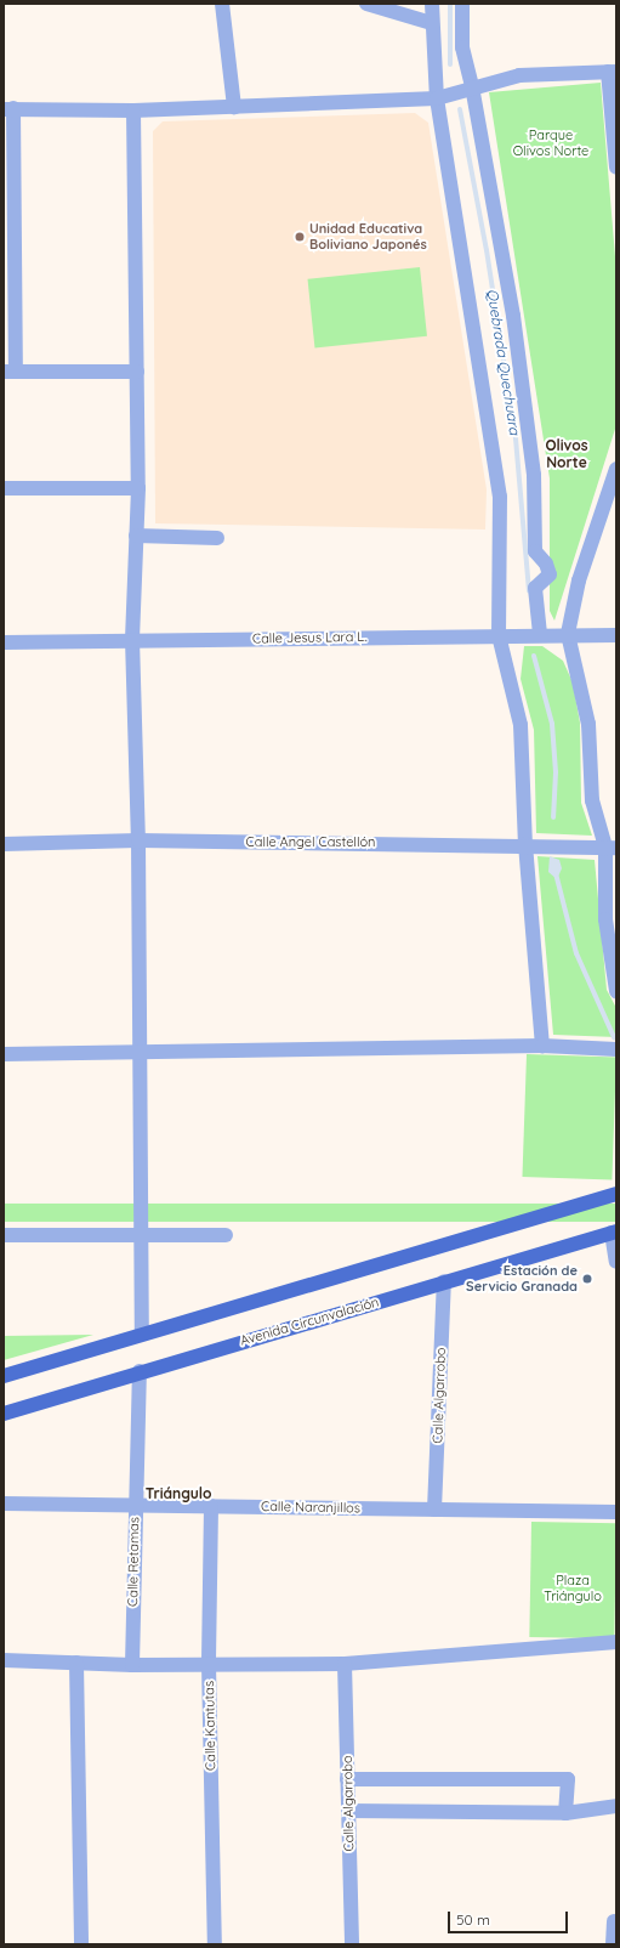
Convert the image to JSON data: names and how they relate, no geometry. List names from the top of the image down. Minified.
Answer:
{"streets":{"main road":["Avenida Circunvalación"],"street":["Calle Jesus Lara L.","Calle Angel Castellón","Calle Algarrobo","Calle Naranjillos","Calle Retamas","Calle Kantutas"]},"crossings":[["Avenida Circunvalación","Calle Algarrobo"],["Avenida Circunvalación","Calle Retamas"],["Calle Algarrobo","Calle Naranjillos"],["Calle Naranjillos","Calle Retamas"],["Calle Naranjillos","Calle Kantutas"]],"districts":["Olivos Norte","Triángulo"],"water":["Quebrada Quechuara"],"parks":["Parque Olivos Norte","Plaza Triángulo"],"places":["Unidad Educativa Boliviano Japonés","Estación de Servicio Granada"],"scale_bar":"50 m"}
